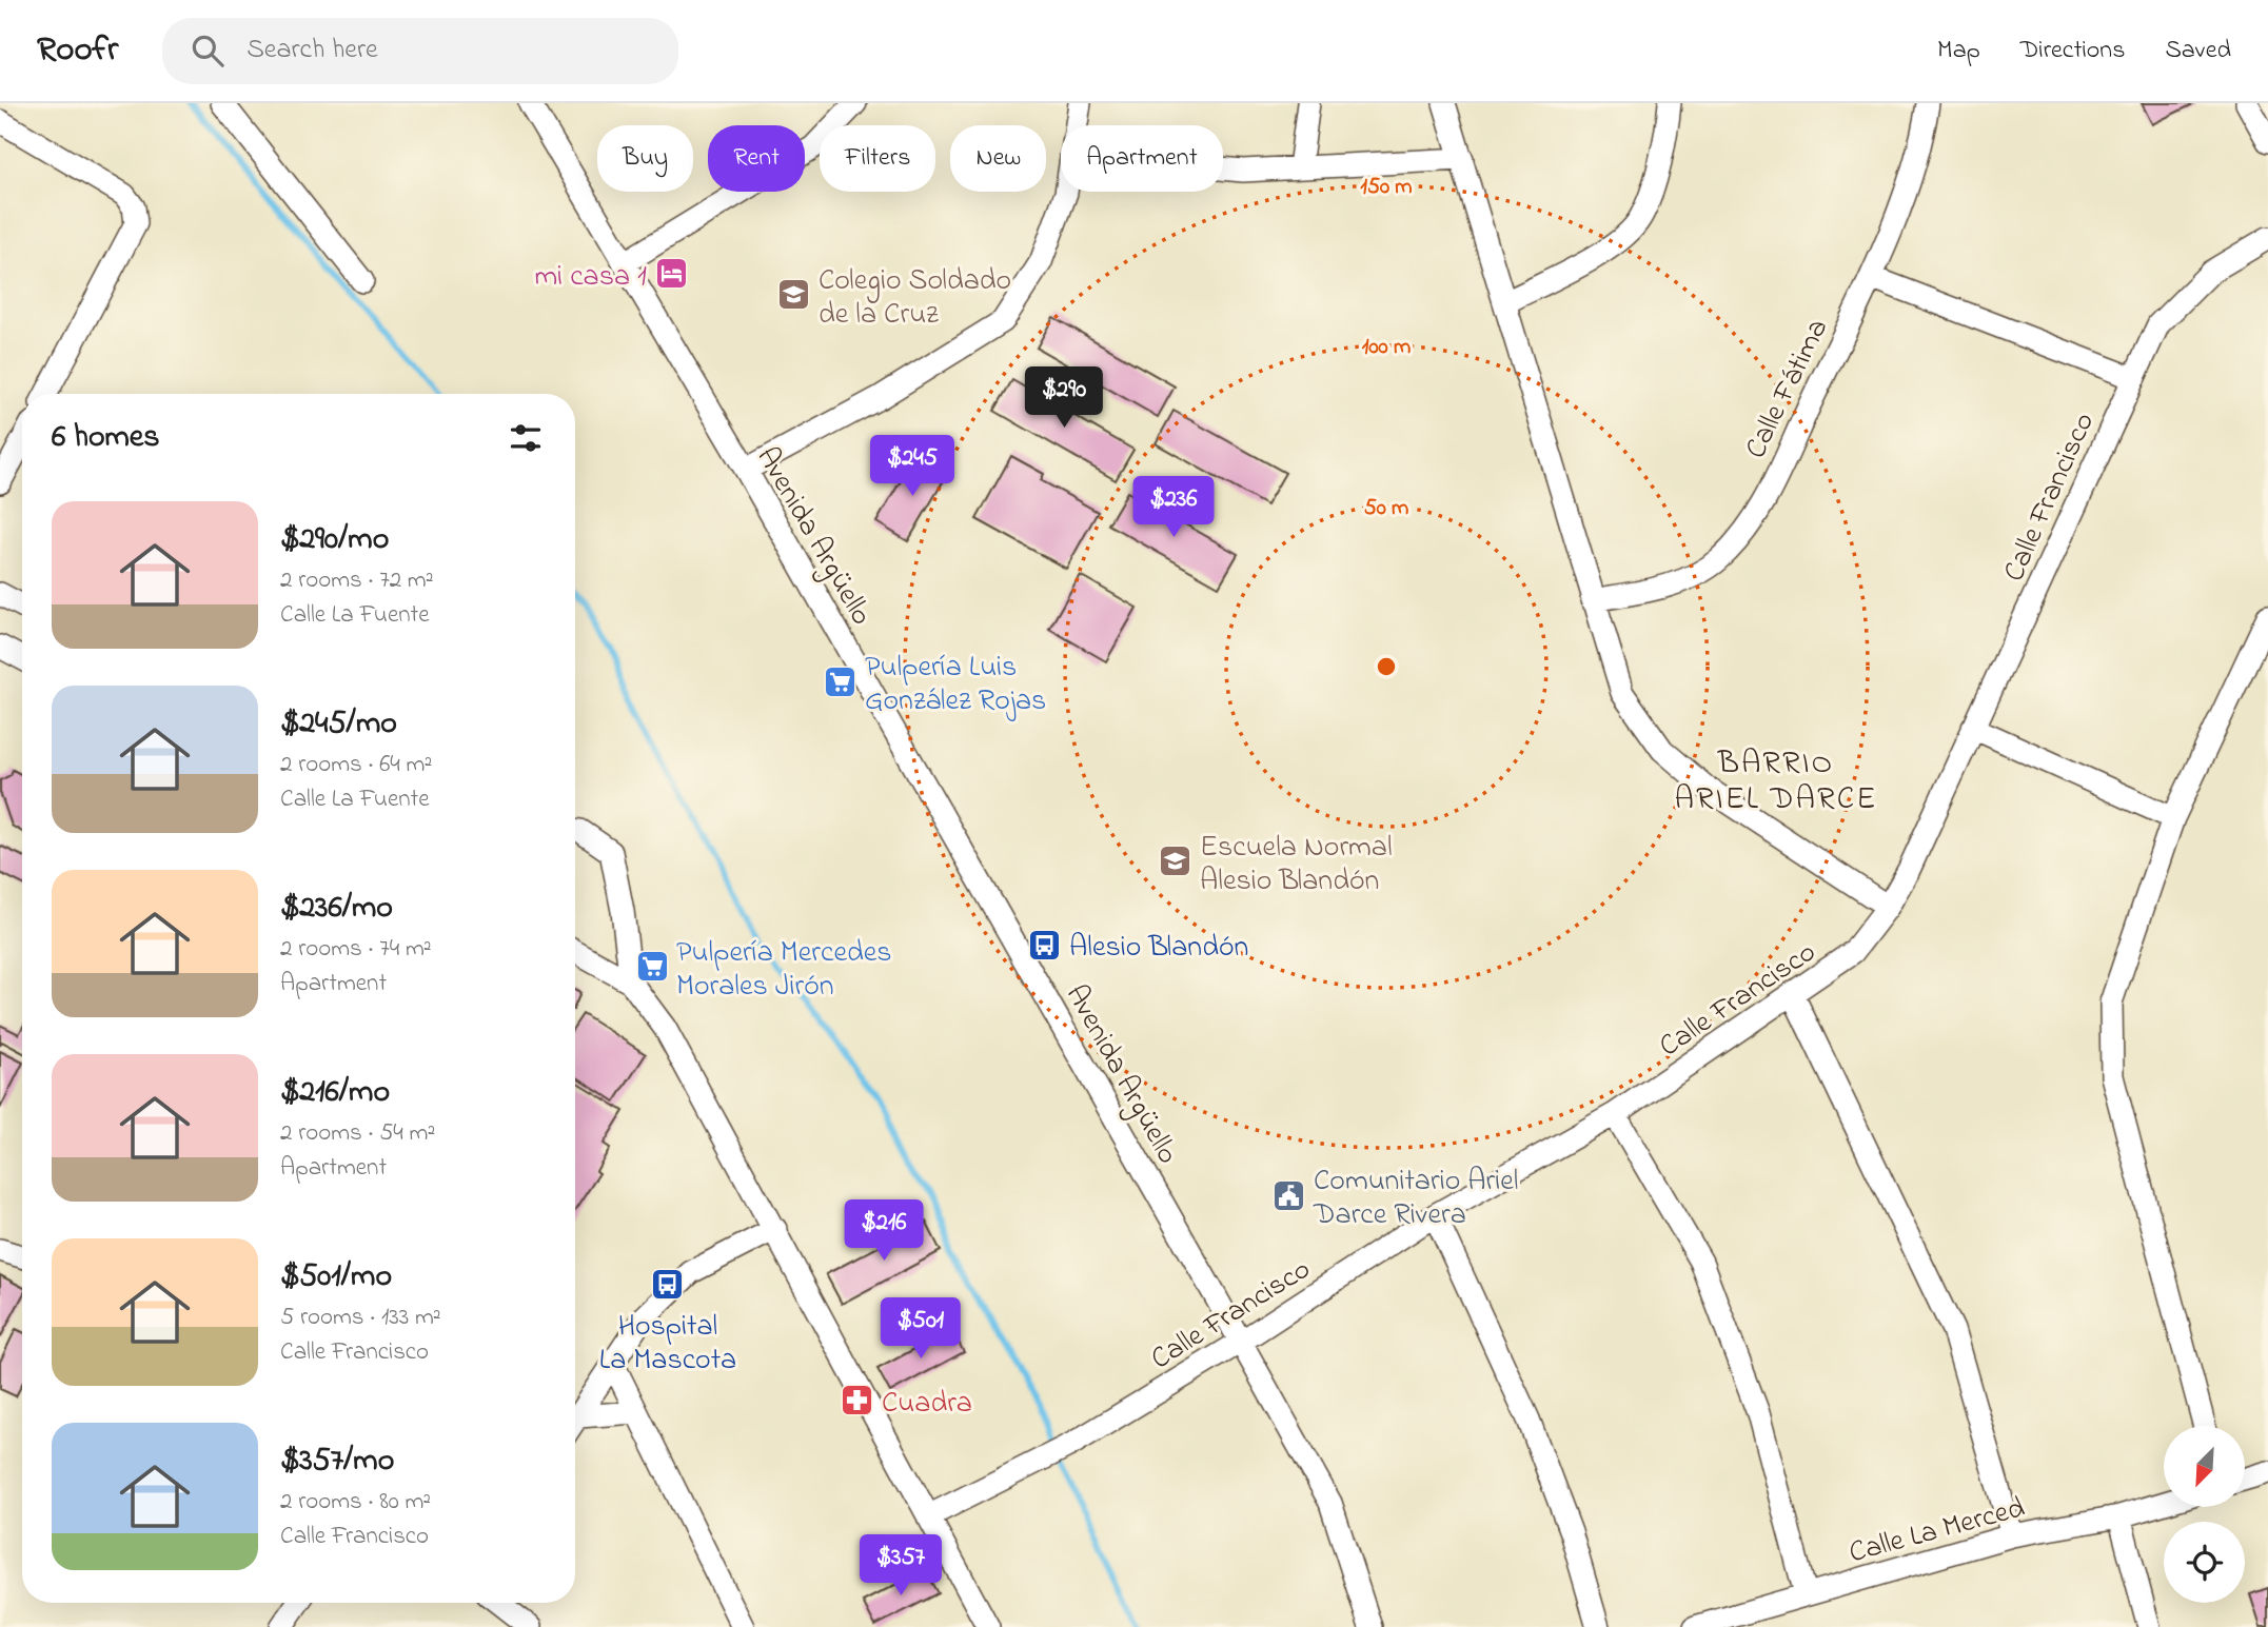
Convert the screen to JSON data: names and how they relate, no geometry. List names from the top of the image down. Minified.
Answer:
{"streets":{"street":["Calle Fátima","Calle Francisco","Avenida Argüello","Calle La Merced"]},"crossings":[["Calle Francisco","Avenida Argüello"]],"districts":["BARRIO ARIEL DARCE"],"places":{"hotel":["mi casa 1"],"school or university":["Colegio Soldado de la Cruz","Escuela Normal Alesio Blandón"],"supermarket":["Pulpería Luis González Rojas","Pulpería Mercedes Morales Jirón"],"bus stop":["Alesio Blandón","Hospital La Mascota"],"public building":["Comunitario Ariel Darce Rivera"],"pharmacy":["Cuadra"]},"north":"bottom left","page":{"header":"Roofr","search":"Search here","nav":["Map","Directions","Saved"],"chip":["Buy","Rent","Filters","New","Apartment"],"price":["$290","$245","$236","$216","$501","$357"],"heading":"6 homes","list":[{"name":"$290/mo","note":"2 rooms · 72 m² · Calle La Fuente"},{"name":"$245/mo","note":"2 rooms · 64 m² · Calle La Fuente"},{"name":"$236/mo","note":"2 rooms · 74 m² · Apartment"},{"name":"$216/mo","note":"2 rooms · 54 m² · Apartment"},{"name":"$501/mo","note":"5 rooms · 133 m² · Calle Francisco"},{"name":"$357/mo","note":"2 rooms · 80 m² · Calle Francisco"}]},"rings":["150 m","100 m","50 m"]}
